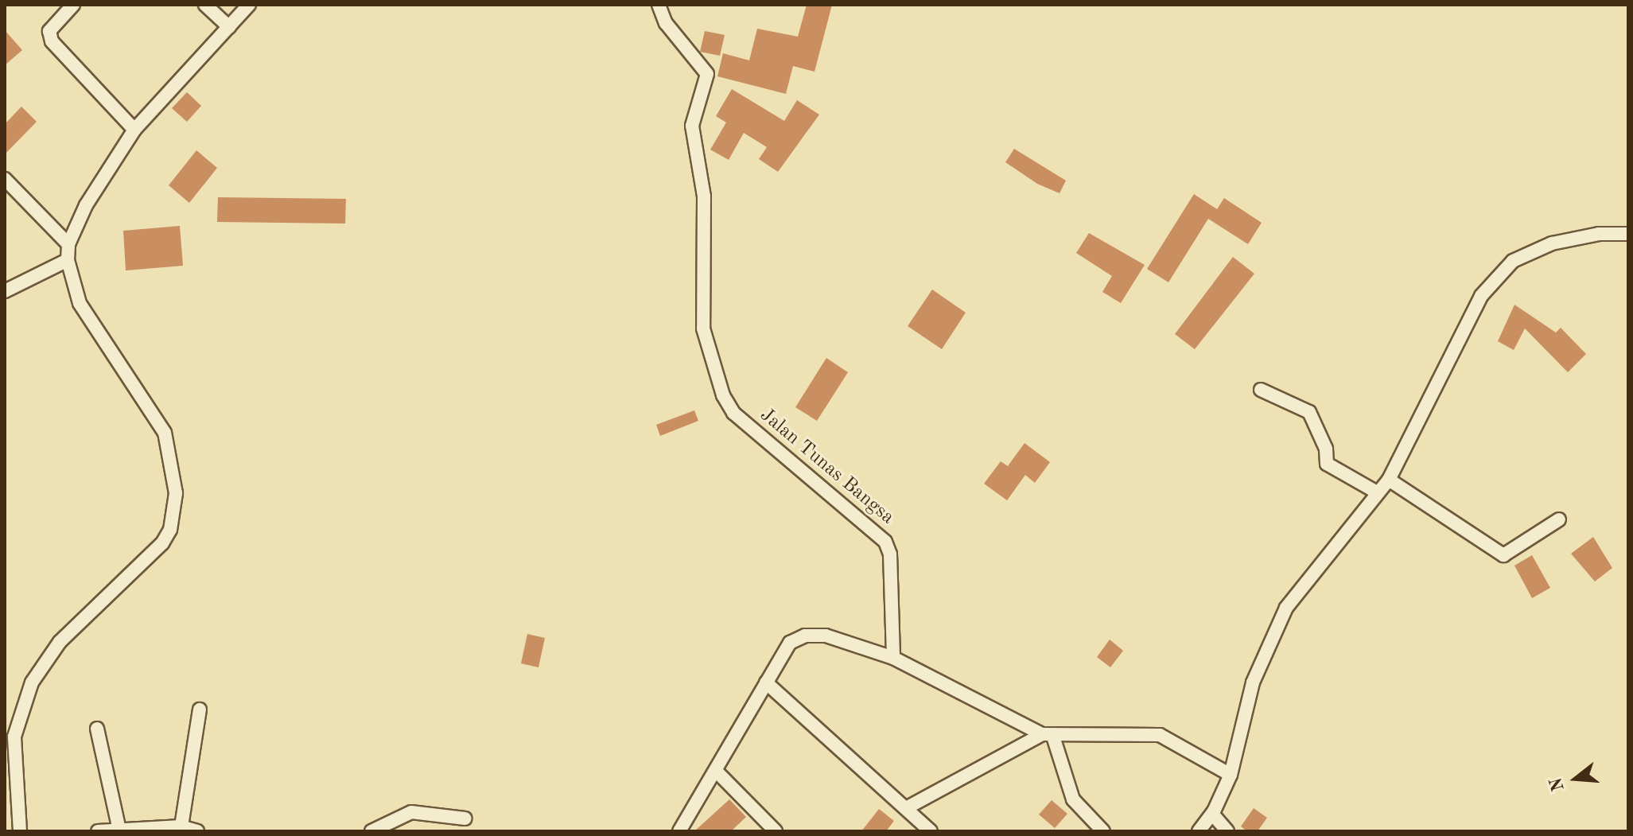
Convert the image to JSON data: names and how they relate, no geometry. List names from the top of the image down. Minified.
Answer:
{"streets":{"street":["Jalan Tunas Bangsa"]},"north":"left"}
